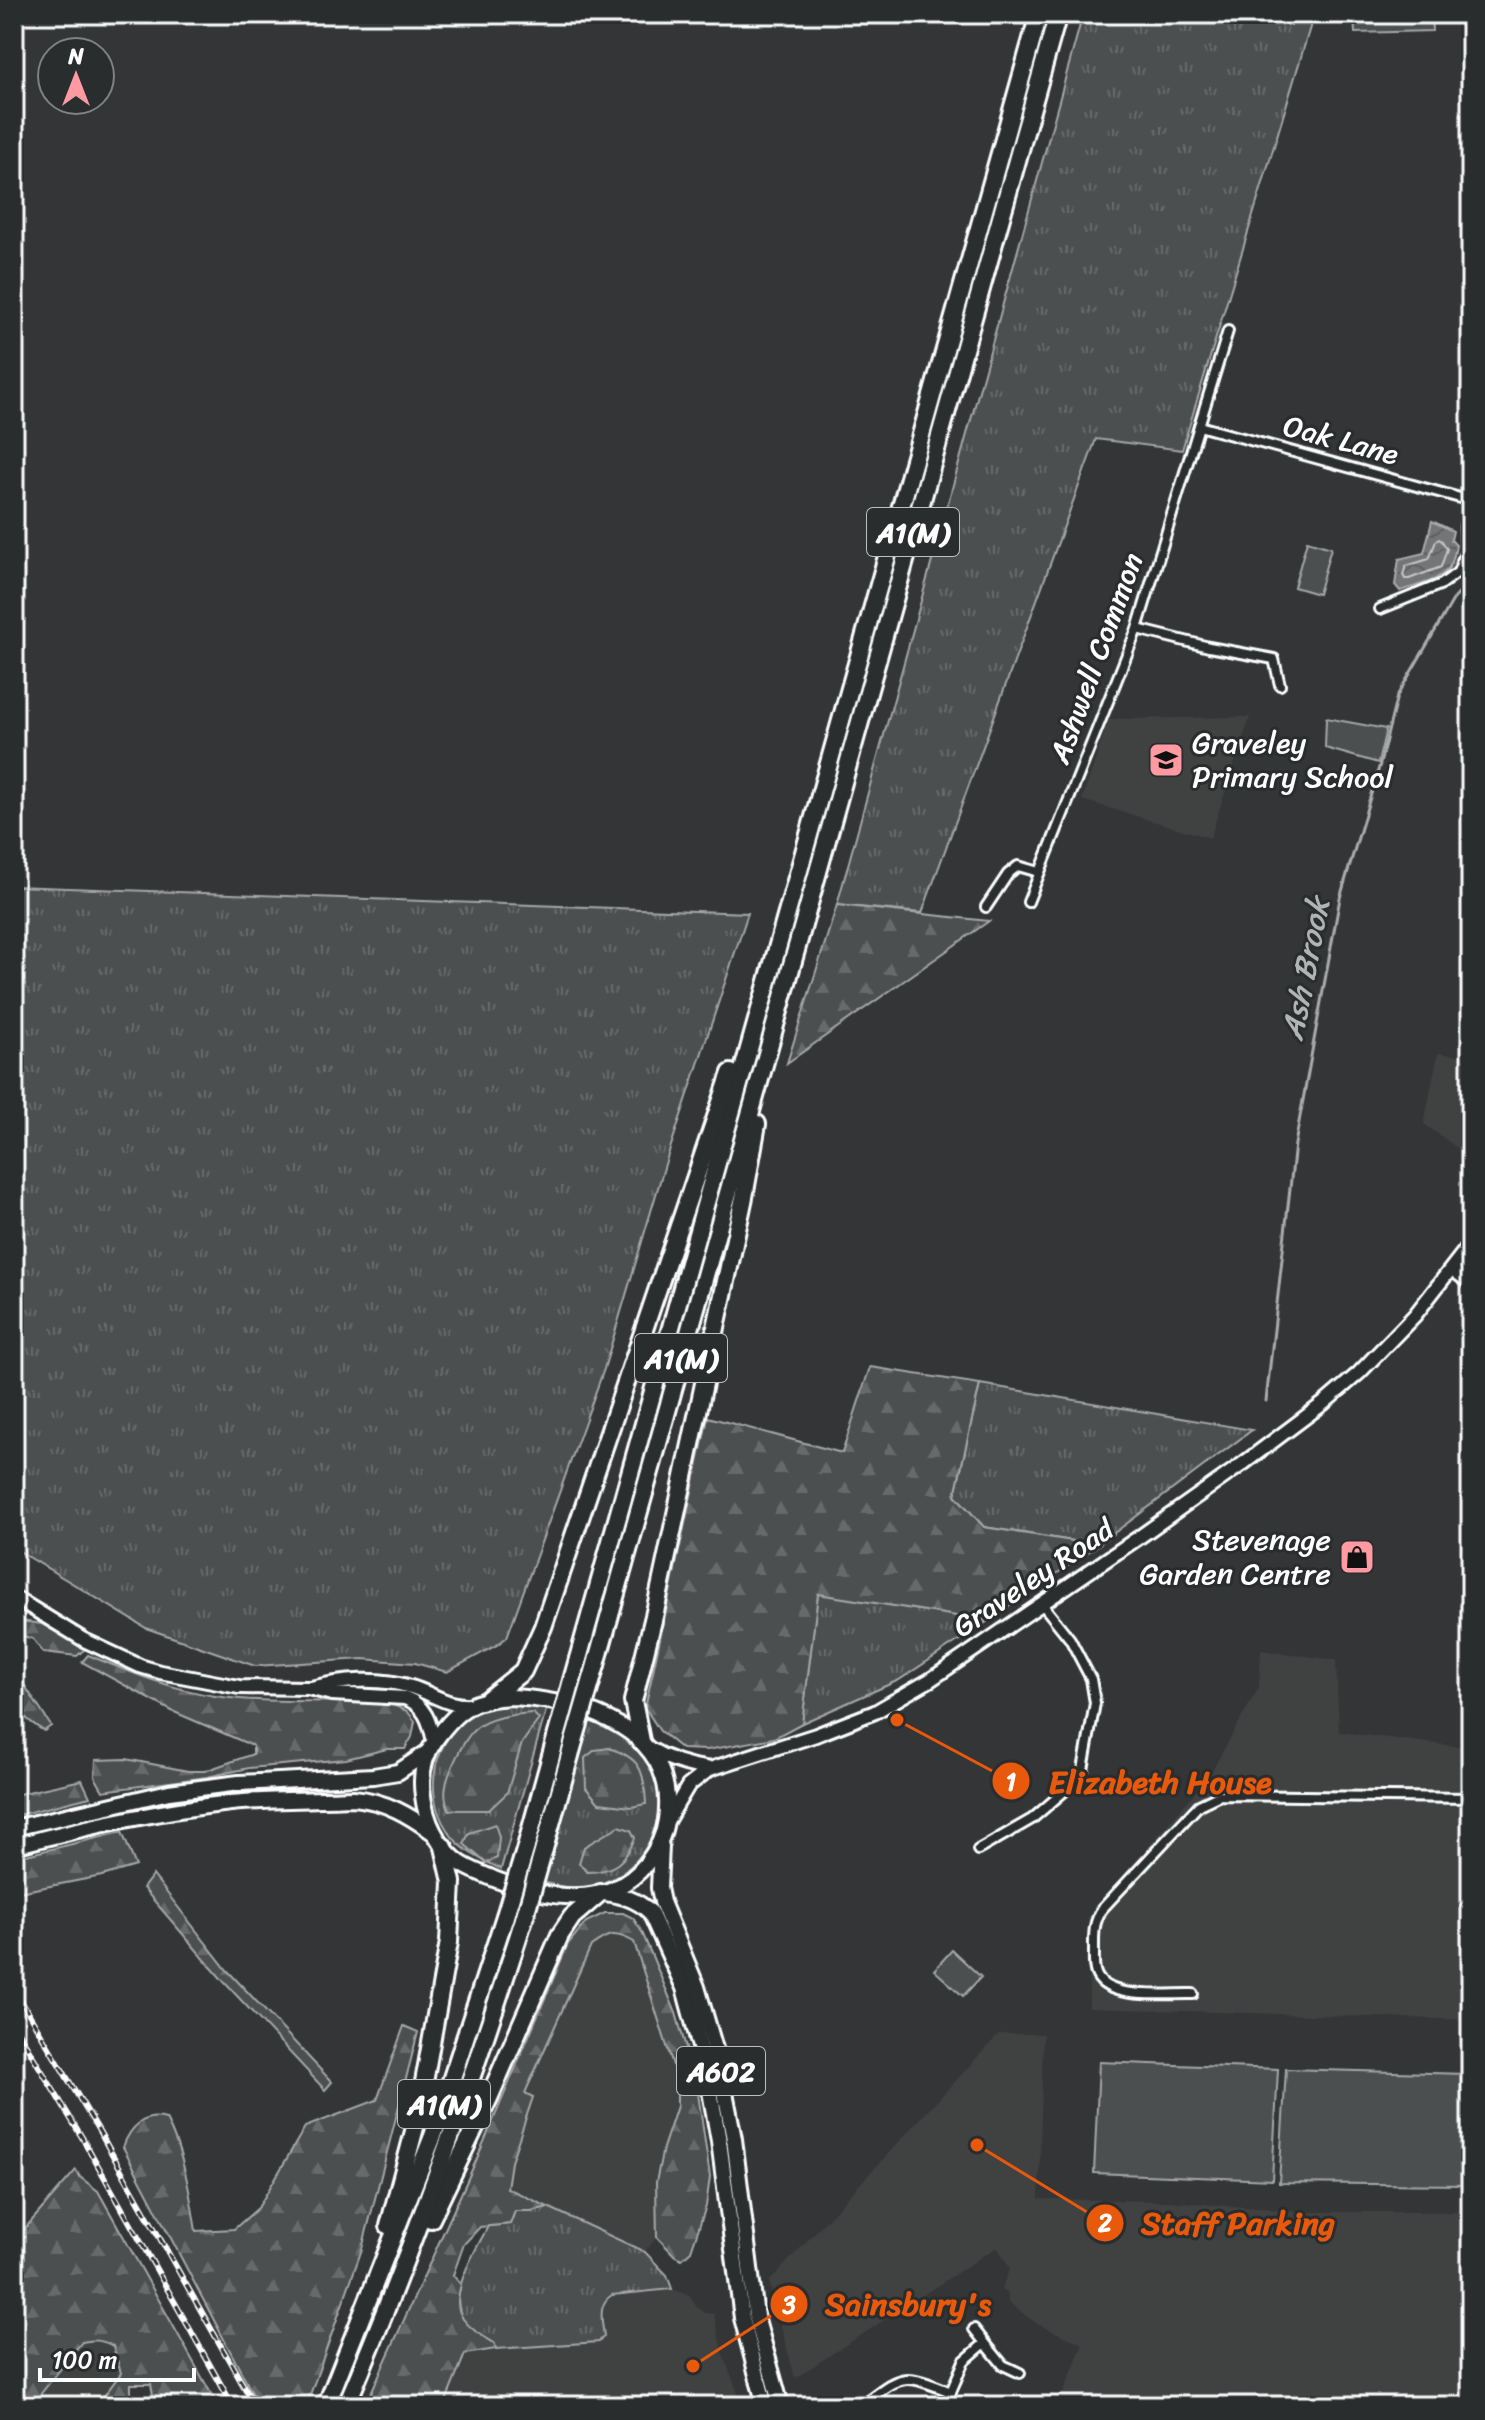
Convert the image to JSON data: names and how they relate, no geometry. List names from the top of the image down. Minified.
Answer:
{"streets":{"highway":["A1(M)"],"main road":["Graveley Road","A602"],"street":["Oak Lane","Ashwell Common"]},"crossings":[["Oak Lane","Ashwell Common"],["A1(M)","Graveley Road"],["A1(M)","A602"],["Graveley Road","A602"]],"water":["Ash Brook"],"places":{"school or university":["Graveley Primary School"],"shop":["Stevenage Garden Centre"],"other":["Elizabeth House","Staff Parking","Sainsbury's"]},"scale_bar":"100 m","north":"top"}
